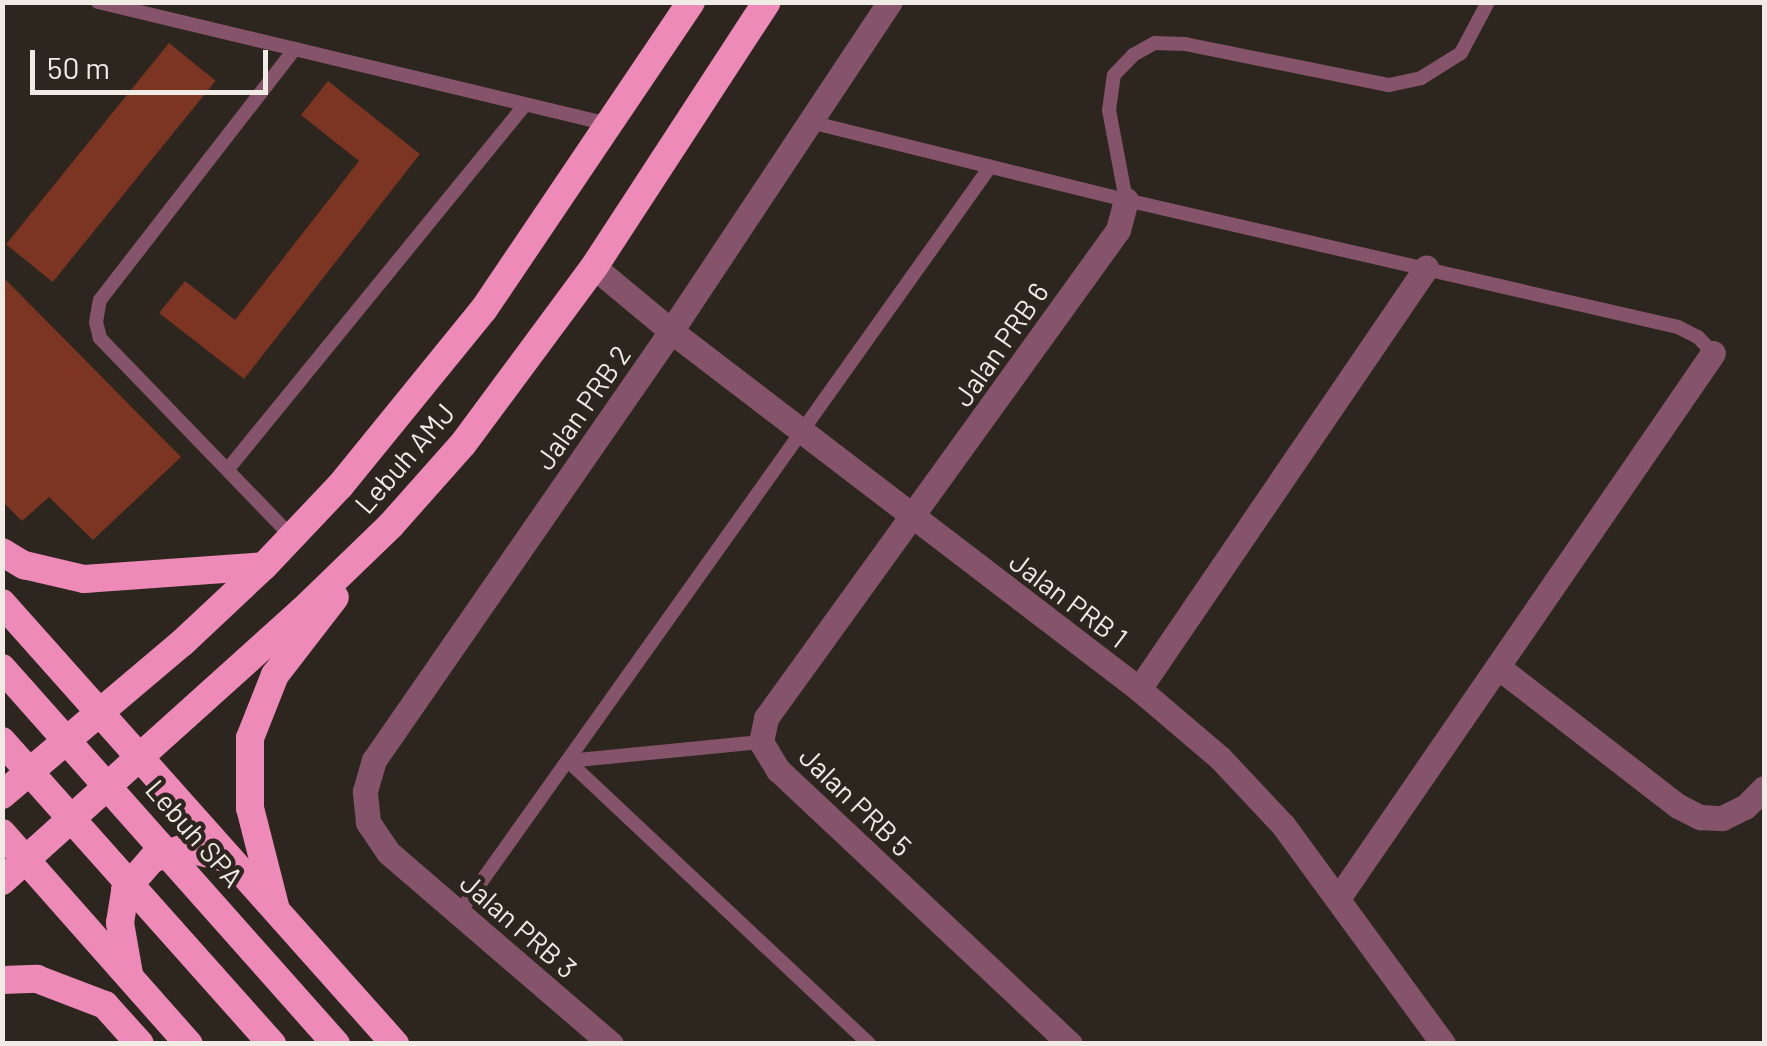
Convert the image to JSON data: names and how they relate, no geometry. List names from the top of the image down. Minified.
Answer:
{"streets":{"highway":["Lebuh AMJ","Lebuh SPA"],"street":["Jalan PRB 6","Jalan PRB 2","Jalan PRB 1","Jalan PRB 5","Jalan PRB 3"]},"crossings":[["Jalan PRB 6","Jalan PRB 1"],["Jalan PRB 6","Jalan PRB 5"],["Jalan PRB 2","Jalan PRB 1"],["Jalan PRB 2","Jalan PRB 3"],["Lebuh AMJ","Jalan PRB 1"],["Jalan PRB 1","Jalan PRB 5"]],"scale_bar":"50 m"}
